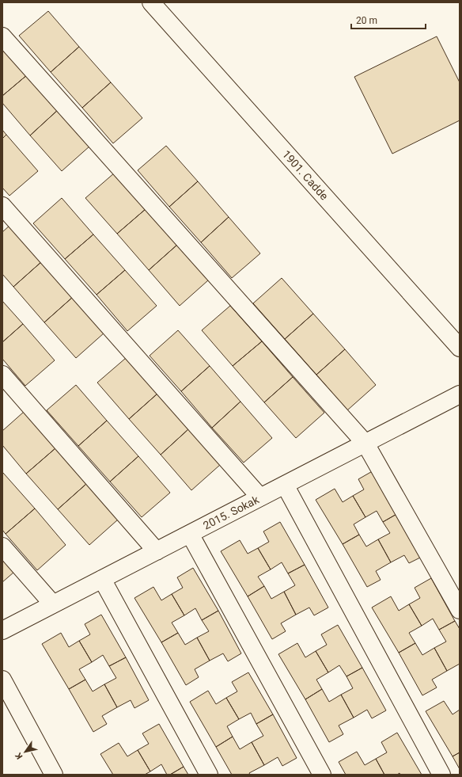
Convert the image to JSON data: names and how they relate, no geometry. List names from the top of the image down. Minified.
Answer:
{"streets":{"street":["1901. Cadde","2015. Sokak"]},"scale_bar":"20 m","north":"bottom left"}
